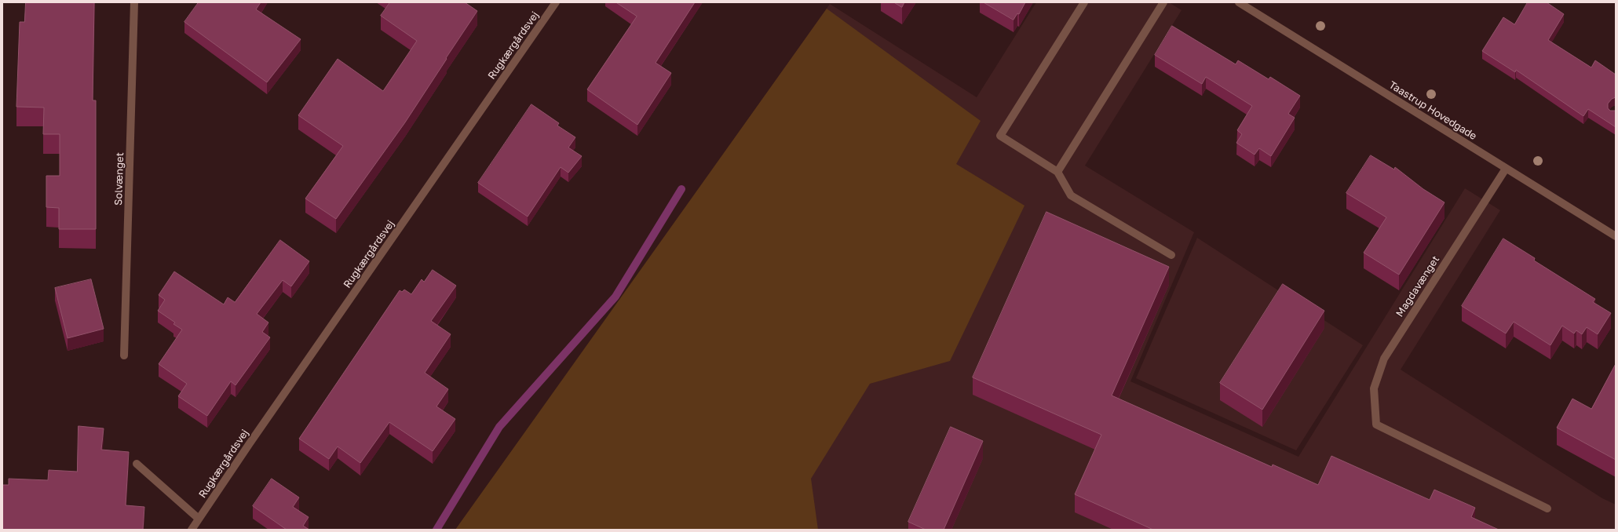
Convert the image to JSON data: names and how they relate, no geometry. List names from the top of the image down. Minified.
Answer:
{"streets":{"street":["Rugkærgårdsvej","Taastrup Hovedgade","Solvænget","Magdavænget"]},"crossings":[["Taastrup Hovedgade","Magdavænget"]]}
